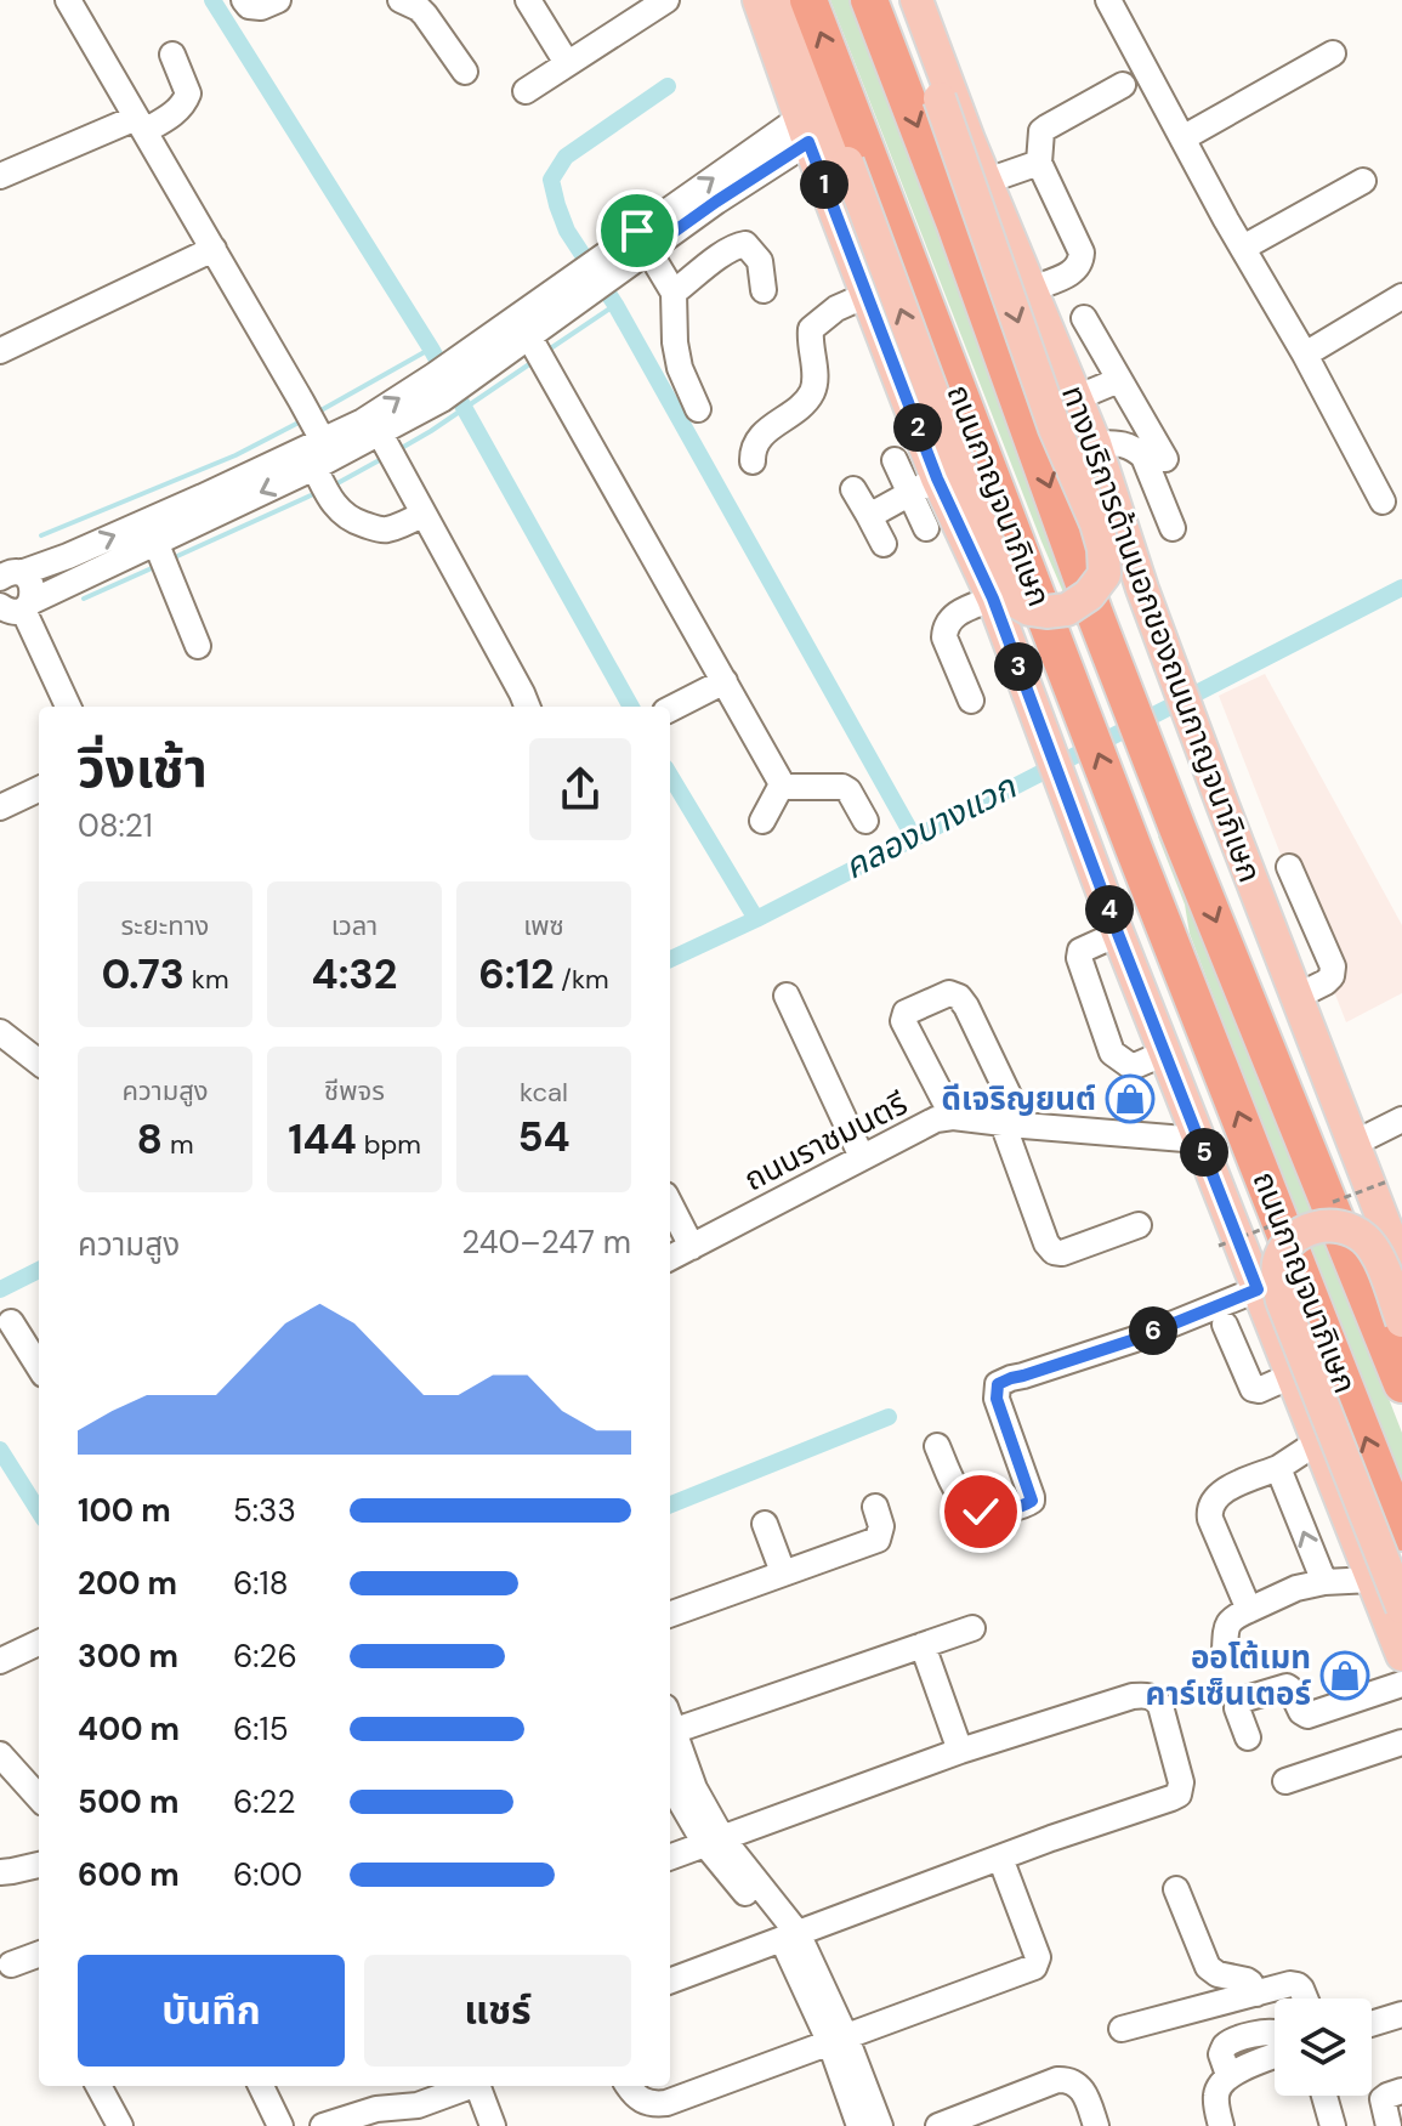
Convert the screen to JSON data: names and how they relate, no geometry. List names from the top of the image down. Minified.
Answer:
{"streets":{"highway":["ถนนกาญจนาภิเษก"],"main road":["ทางบริการด้านนอกของถนนกาญจนาภิเษก"],"street":["ถนนราชมนตรี"]},"water":["คลองบางแวก"],"places":{"shop":["ดีเจริญยนต์","ออโต้เมท คาร์เซ็นเตอร์"]},"page":{"pins":["1","2","3","4","5","6"],"heading":["วิ่งเช้า","08:21"],"stats":[["ระยะทาง","0.73 km"],["เวลา","4:32"],["เพซ","6:12 /km"],["ความสูง","8 m"],["ชีพจร","144 bpm"],["kcal","54"]],"chart":["ความสูง","240–247 m"],"list":[{"name":"100 m","note":"5:33"},{"name":"200 m","note":"6:18"},{"name":"300 m","note":"6:26"},{"name":"400 m","note":"6:15"},{"name":"500 m","note":"6:22"},{"name":"600 m","note":"6:00"}],"buttons":["บันทึก","แชร์"]}}
